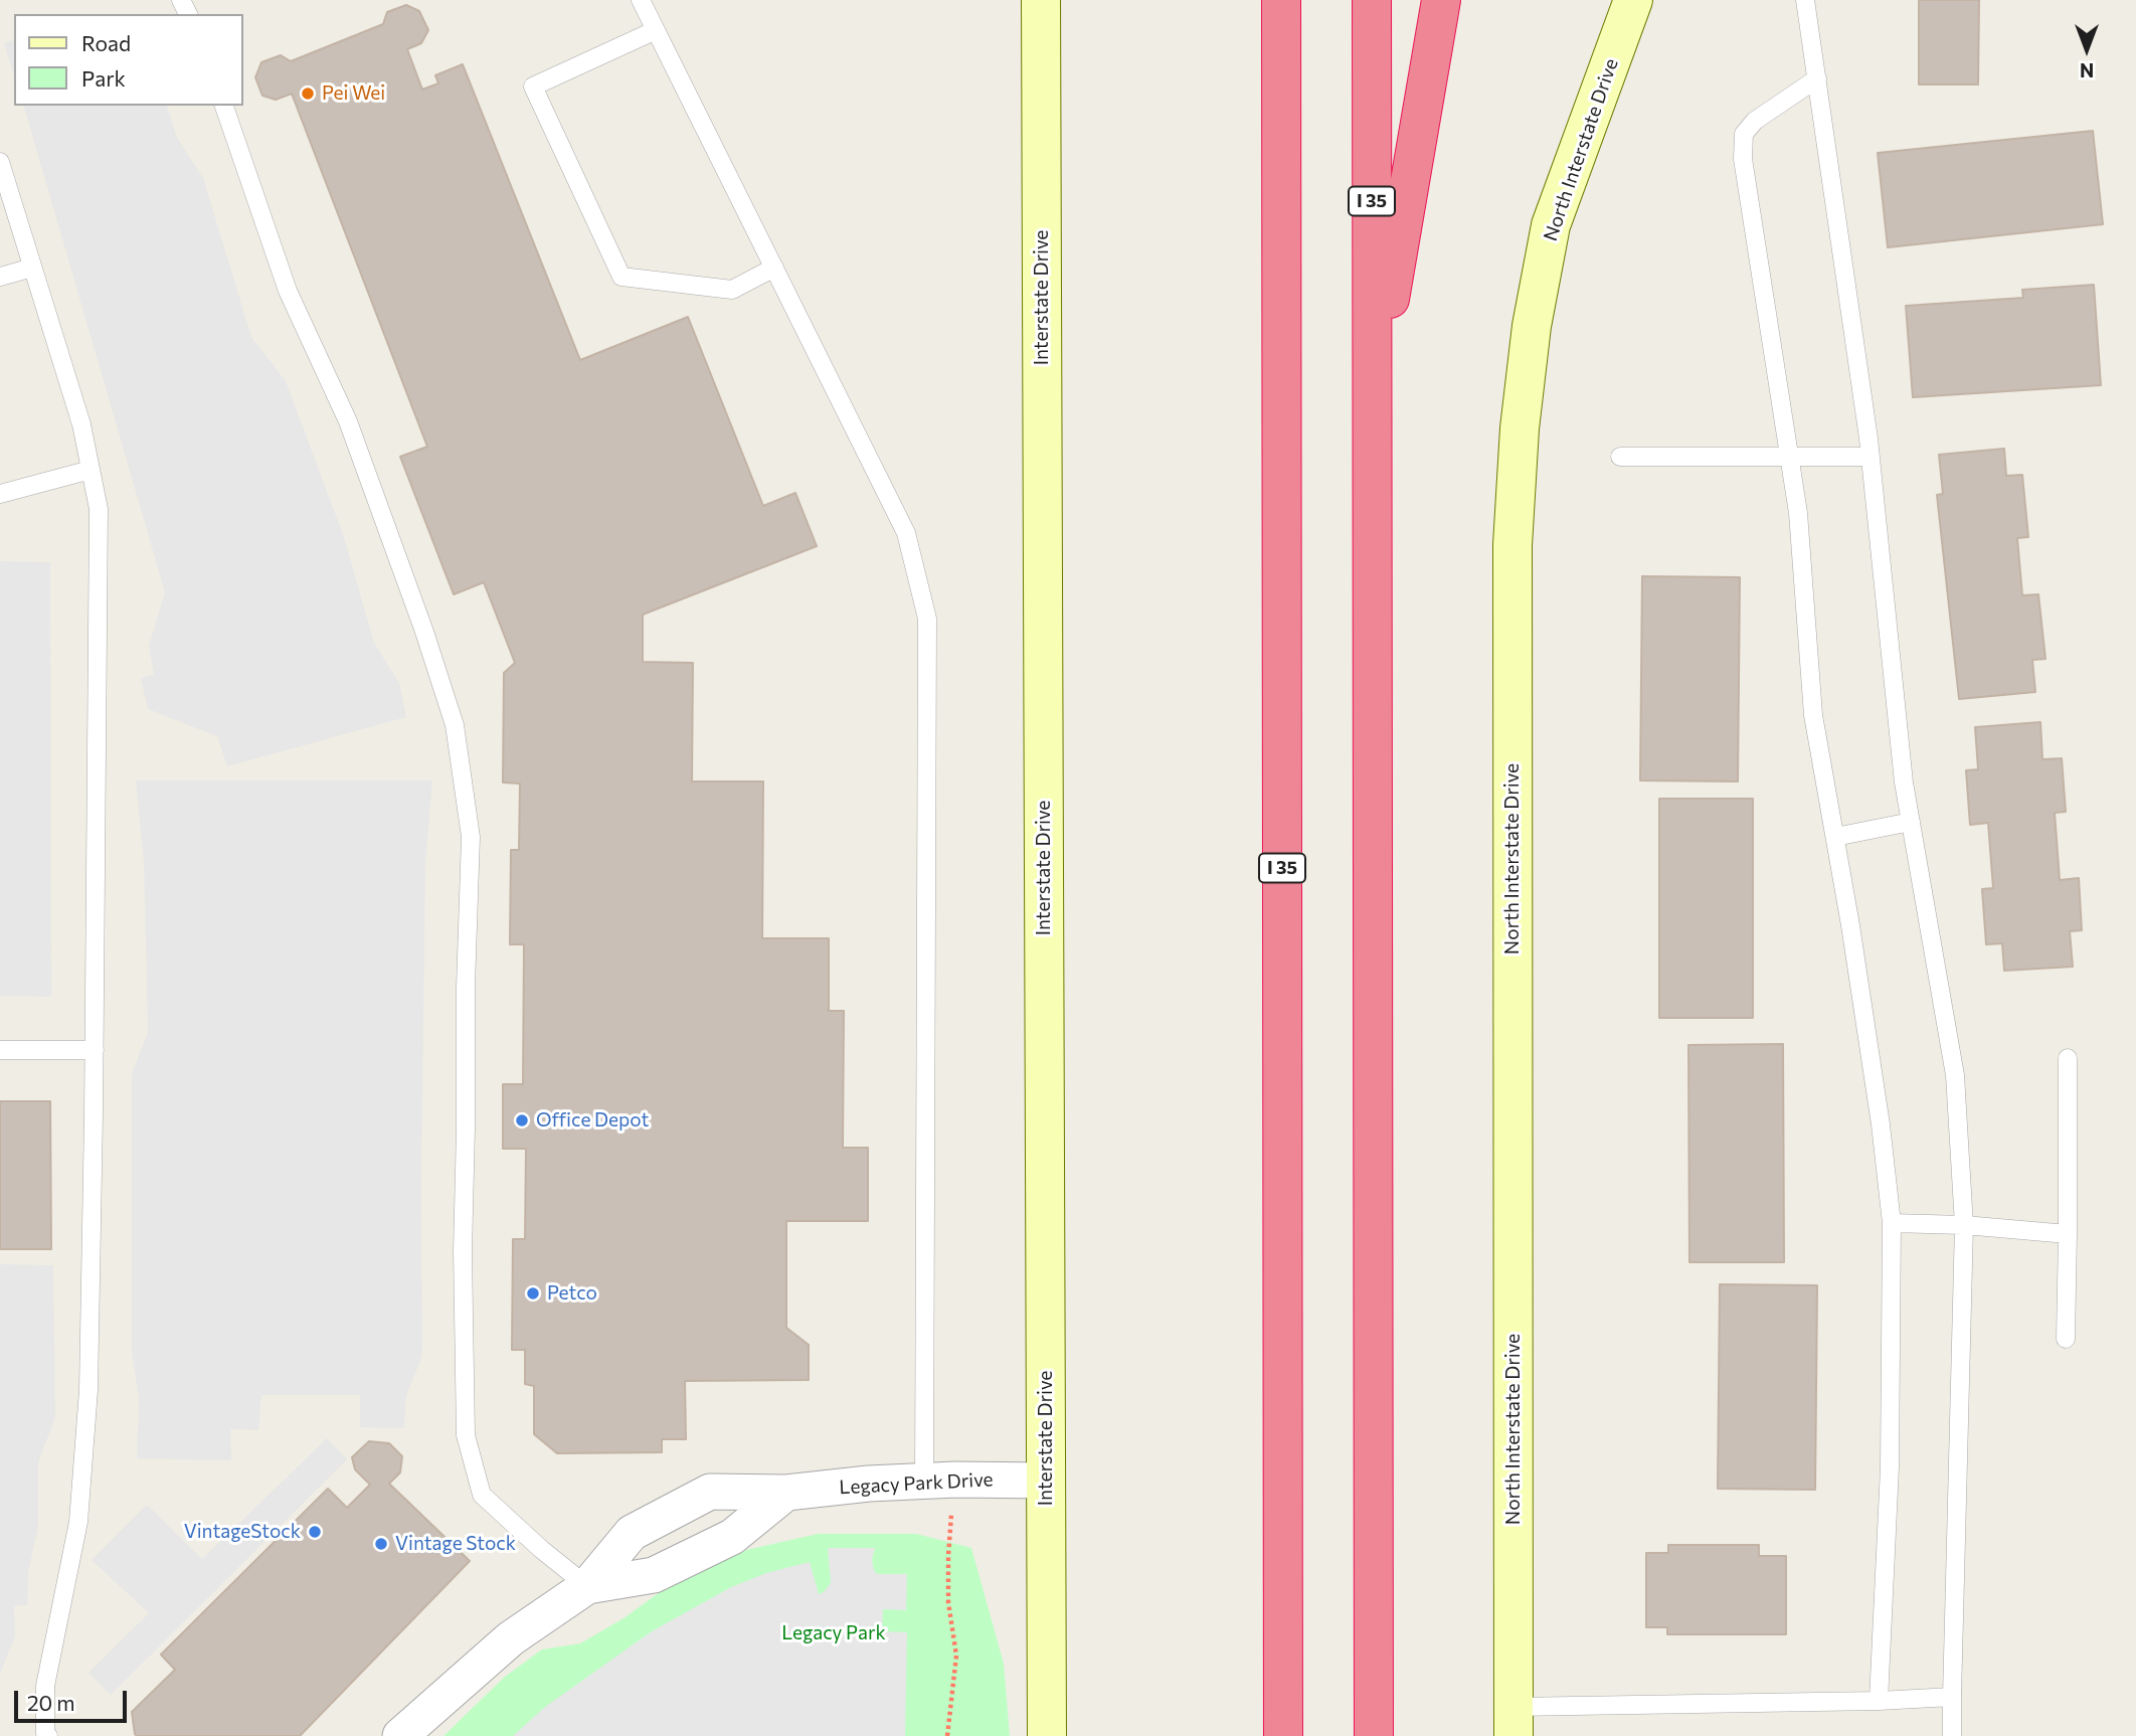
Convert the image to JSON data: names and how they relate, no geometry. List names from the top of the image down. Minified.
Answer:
{"streets":{"highway":["I 35"],"street":["North Interstate Drive","Interstate Drive","Legacy Park Drive"]},"crossings":[["Interstate Drive","Legacy Park Drive"]],"parks":["Legacy Park"],"places":["Pei Wei","Office Depot","Petco","VintageStock","Vintage Stock"],"legend":["Road","Park"],"scale_bar":"20 m","north":"bottom"}
